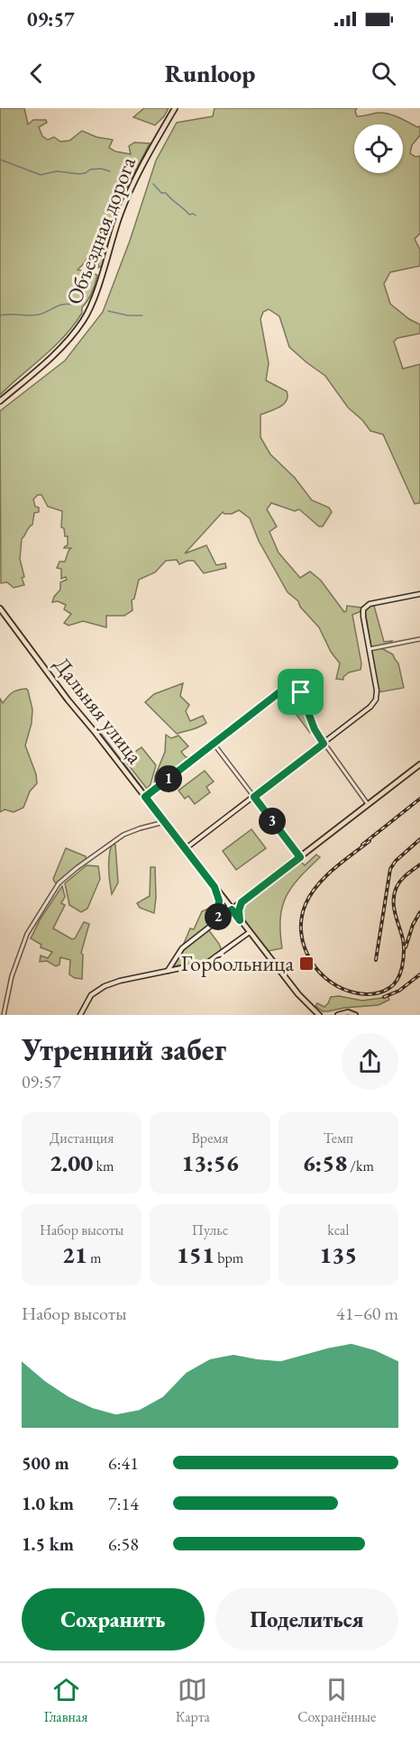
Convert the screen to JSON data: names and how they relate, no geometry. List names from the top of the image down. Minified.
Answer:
{"streets":{"main road":["Объездная дорога","Дальняя улица"]},"places":{"transit":["Горбольница"]},"page":{"status":"09:57","header":"Runloop","pins":["1","3","2"],"heading":["Утренний забег","09:57"],"stats":[["Дистанция","2.00 km"],["Время","13:56"],["Темп","6:58 /km"],["Набор высоты","21 m"],["Пульс","151 bpm"],["kcal","135"]],"chart":["Набор высоты","41–60 m"],"list":[{"name":"500 m","note":"6:41"},{"name":"1.0 km","note":"7:14"},{"name":"1.5 km","note":"6:58"}],"buttons":["Сохранить","Поделиться"],"tabs":["Главная","Карта","Сохранённые"]}}
